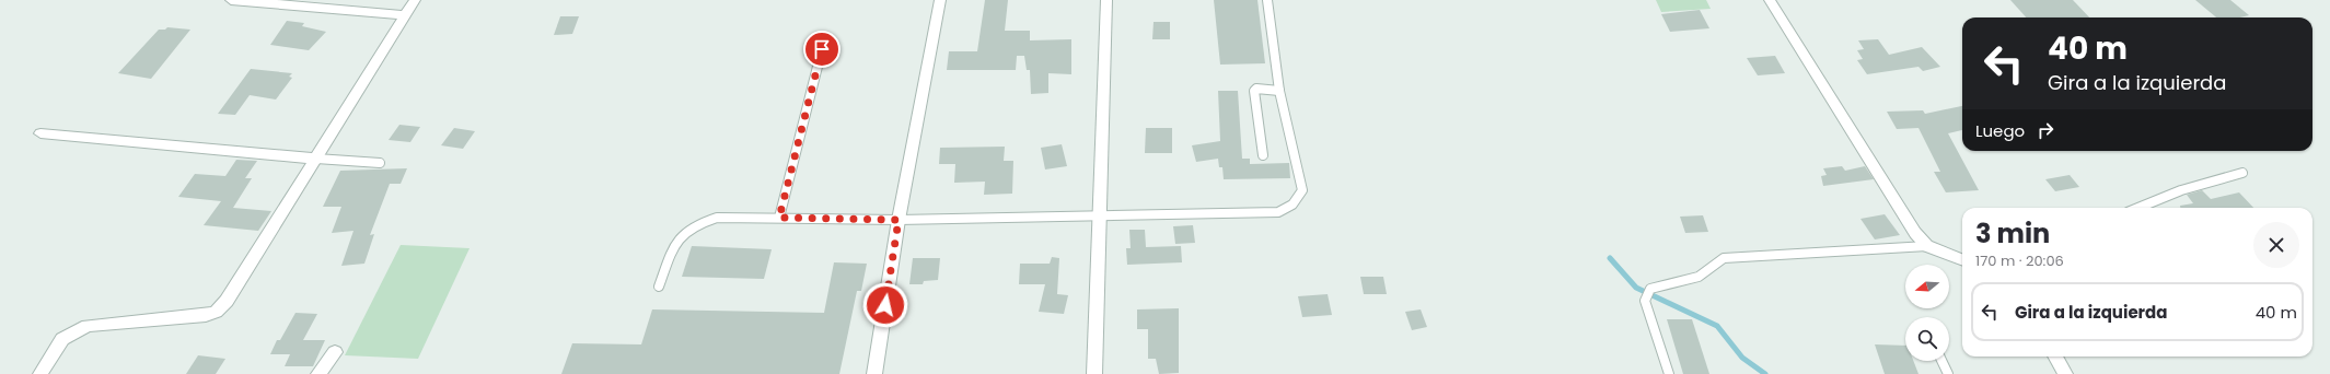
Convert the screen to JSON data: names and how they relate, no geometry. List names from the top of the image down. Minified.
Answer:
{"north":"left","page":{"turn":["40 m","Gira a la izquierda"],"then":"Luego","heading":["3 min","170 m · 20:06"],"list":[{"name":"Gira a la izquierda","value":"40 m"}]}}
